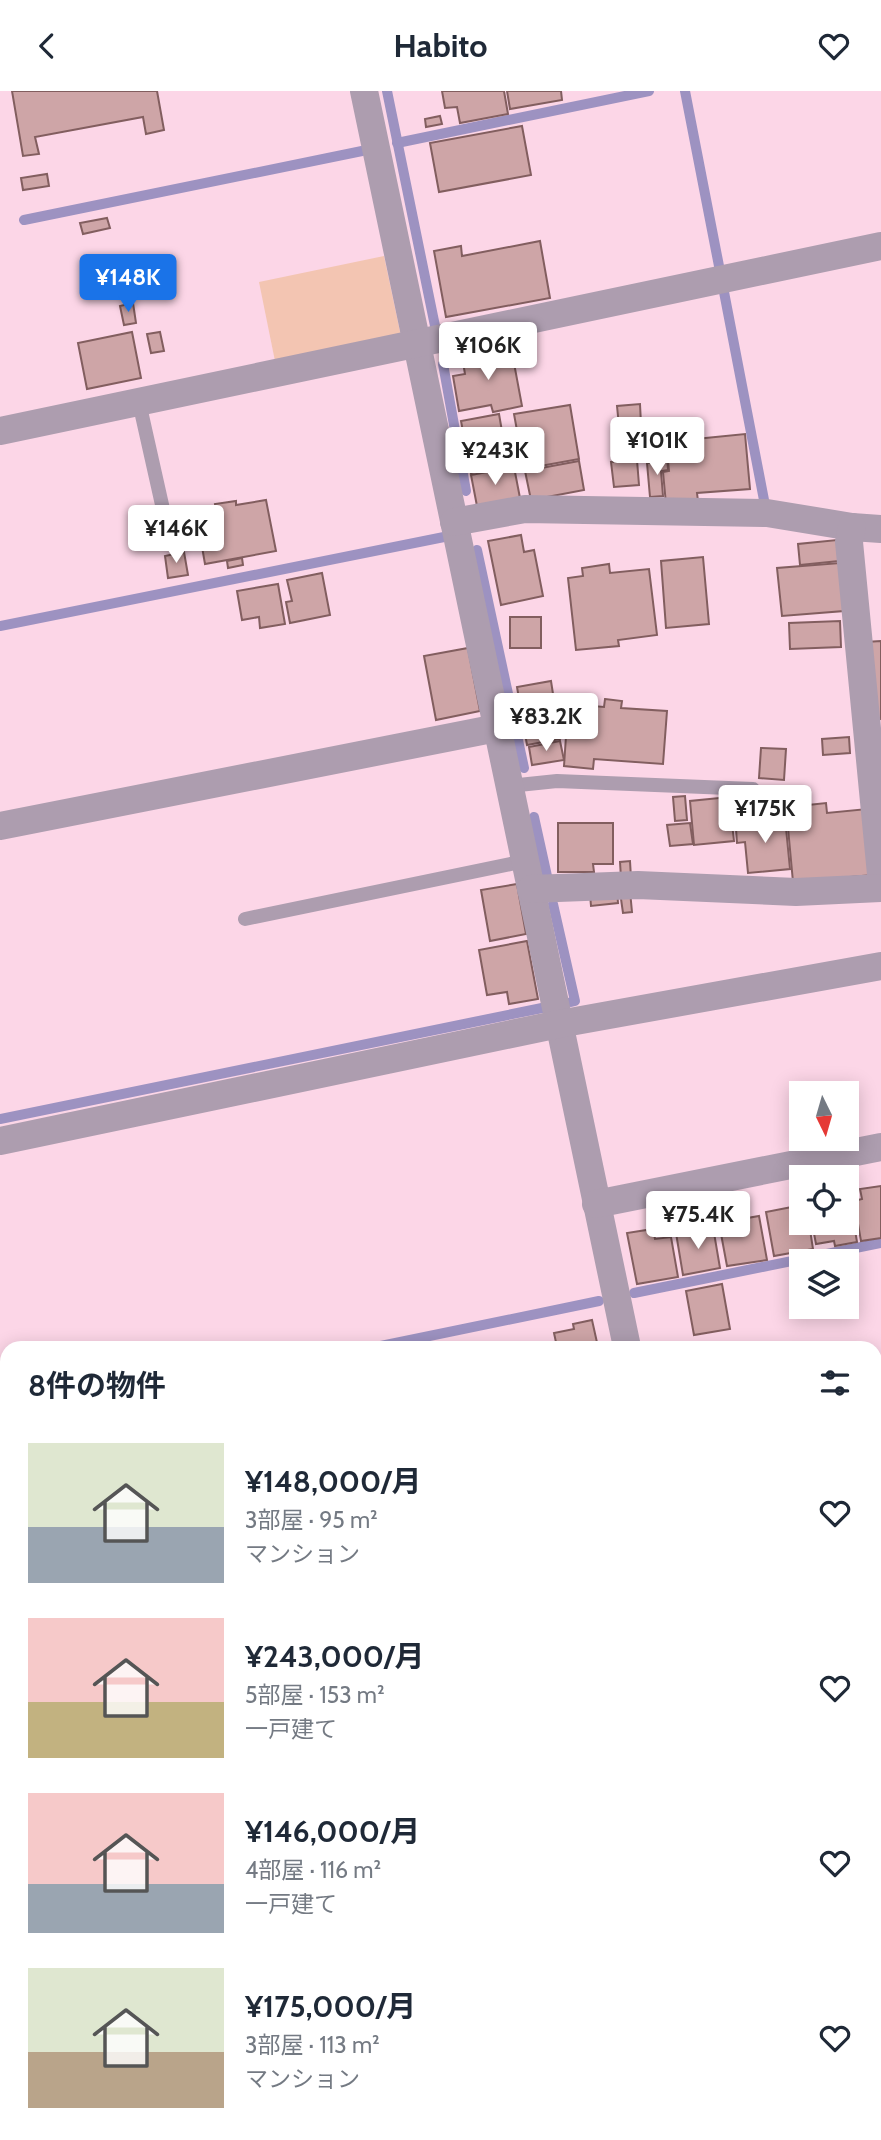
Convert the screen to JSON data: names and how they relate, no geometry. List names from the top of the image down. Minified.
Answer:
{"north":"bottom","page":{"header":"Habito","price":["¥148K","¥106K","¥101K","¥243K","¥146K","¥83.2K","¥175K","¥75.4K"],"heading":"8件の物件","list":[{"name":"¥148,000/月","note":"3部屋 · 95 m² · マンション"},{"name":"¥243,000/月","note":"5部屋 · 153 m² · 一戸建て"},{"name":"¥146,000/月","note":"4部屋 · 116 m² · 一戸建て"},{"name":"¥175,000/月","note":"3部屋 · 113 m² · マンション"}]}}
